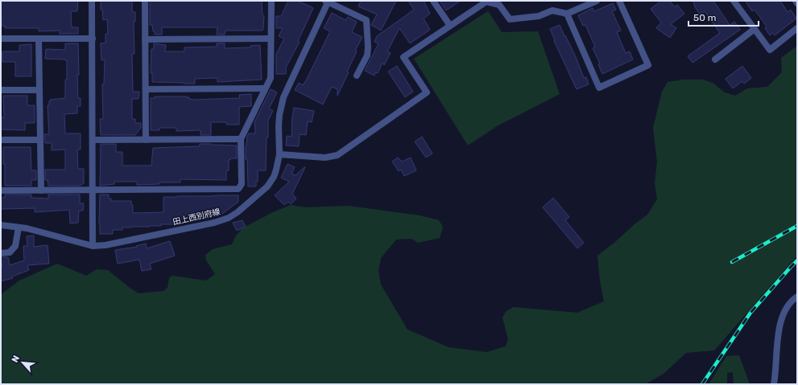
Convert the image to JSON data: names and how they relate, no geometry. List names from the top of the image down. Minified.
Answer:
{"streets":{"street":["田上西別府線"]},"scale_bar":"50 m","north":"top left"}
